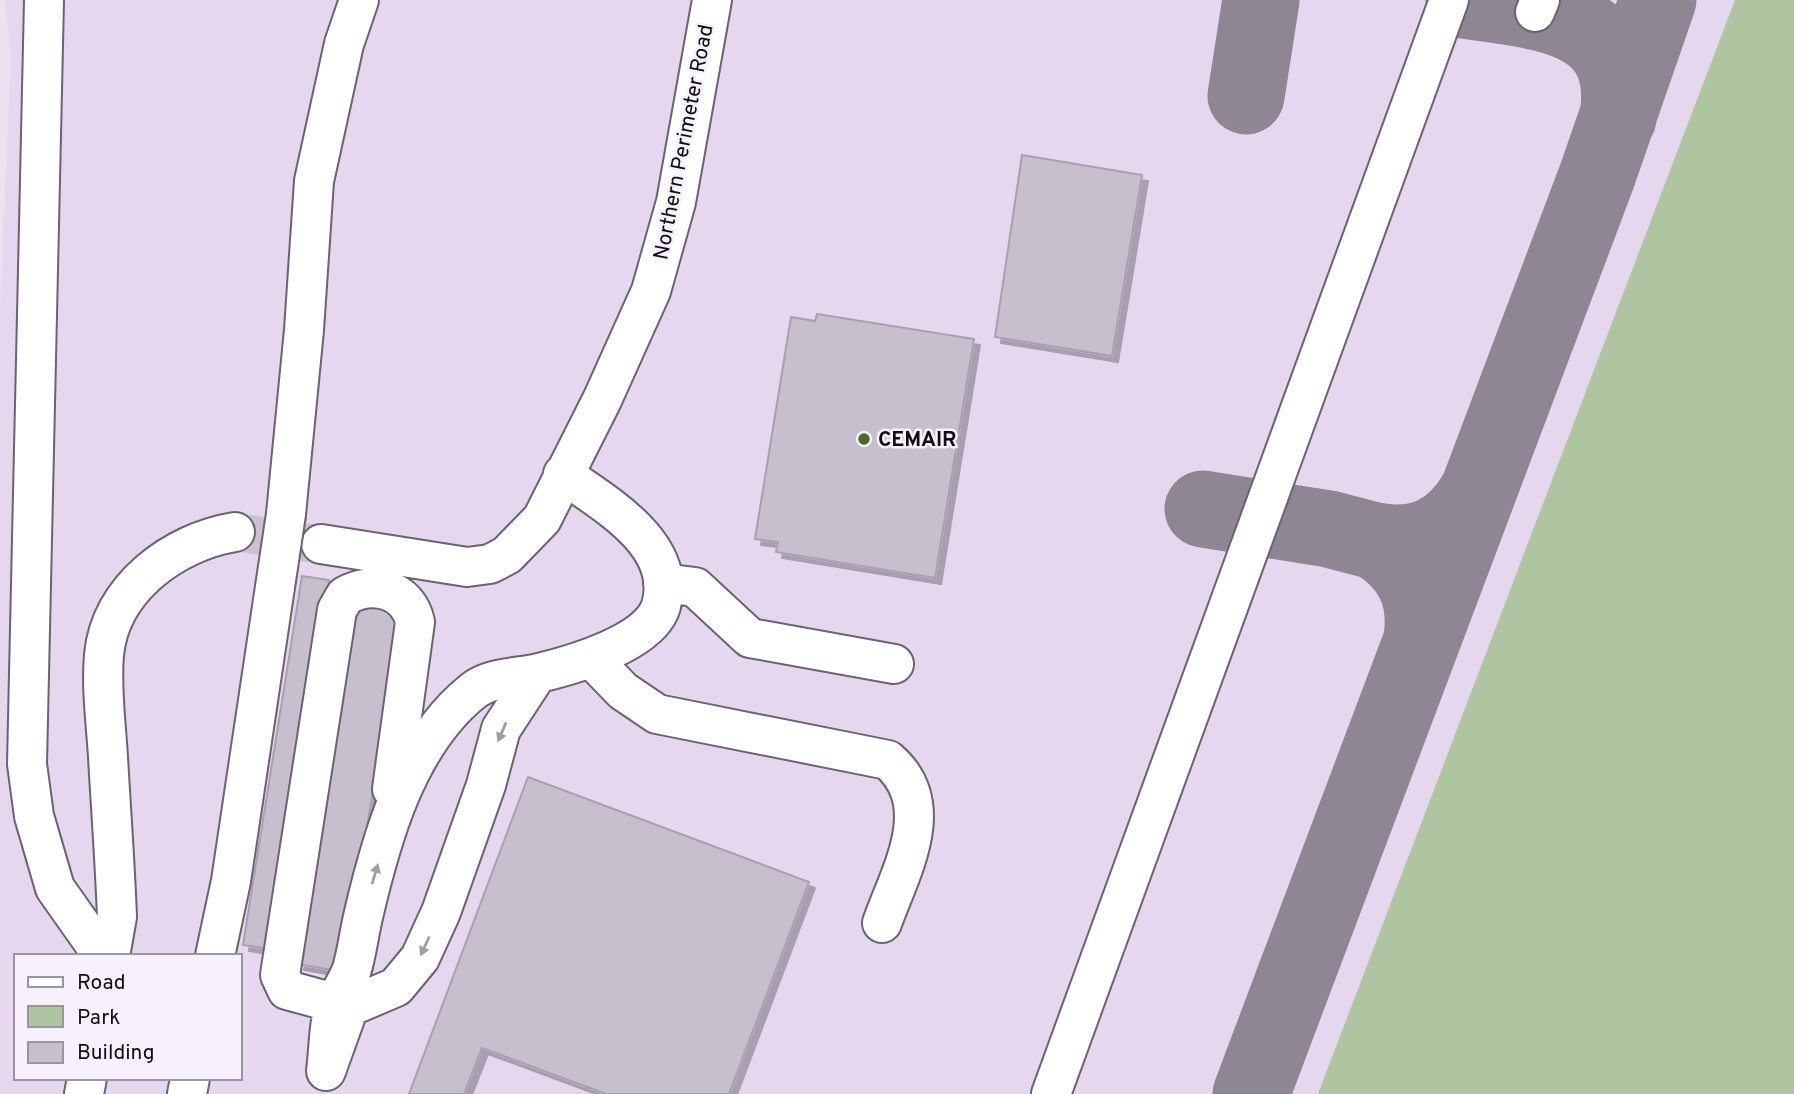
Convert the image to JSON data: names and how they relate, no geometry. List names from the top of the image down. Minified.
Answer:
{"streets":{"lane":["Northern Perimeter Road"]},"places":["CEMAIR"],"legend":["Road","Park","Building"]}
